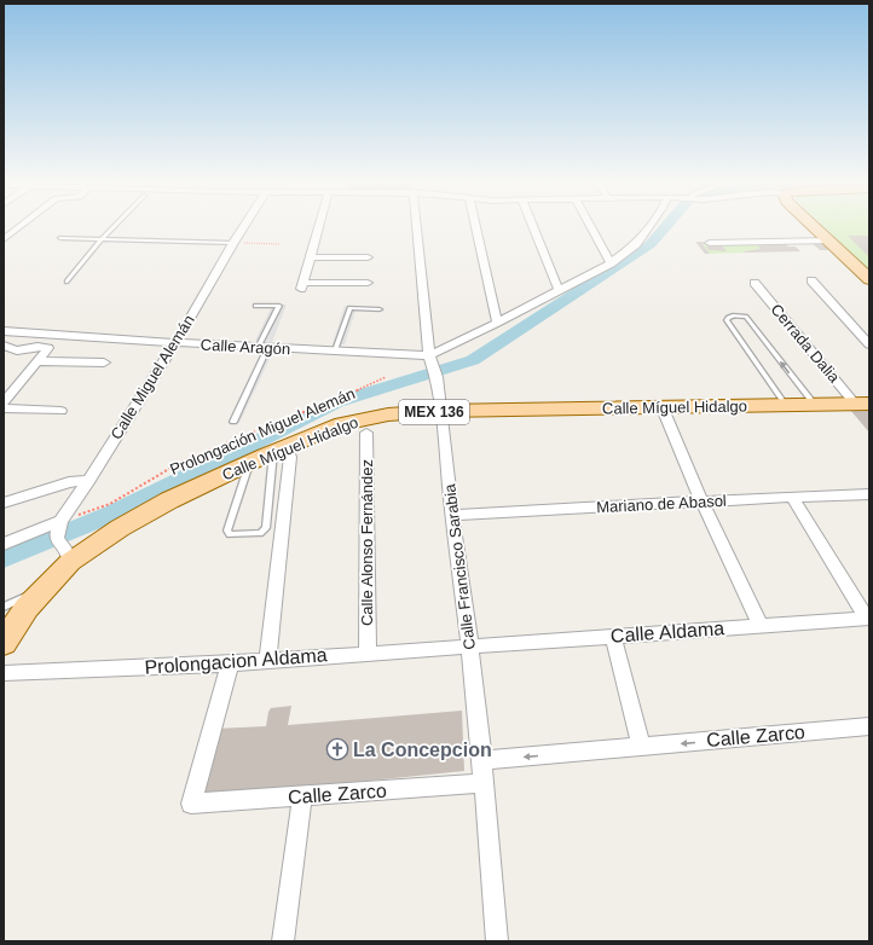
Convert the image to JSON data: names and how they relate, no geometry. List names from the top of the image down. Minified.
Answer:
{"streets":{"main road":["Calle Míguel Hidalgo","MEX 136"],"street":["Cerrada Dalia","Calle Aragón","Calle Miguel Alemán","Mariano de Abasol","Calle Alonso Fernández","Calle Francisco Sarabia","Calle Aldama","Prolongacion Aldama","Calle Zarco"],"path":["Prolongación Miguel Alemán"]},"crossings":[["Cerrada Dalia","Calle Míguel Hidalgo"],["Calle Aragón","Calle Miguel Alemán"],["Calle Aragón","Calle Francisco Sarabia"],["Calle Miguel Alemán","Calle Míguel Hidalgo"],["Calle Miguel Alemán","Prolongación Miguel Alemán"],["Calle Míguel Hidalgo","Prolongación Miguel Alemán"],["Calle Míguel Hidalgo","Calle Francisco Sarabia"],["Mariano de Abasol","Calle Francisco Sarabia"],["Calle Alonso Fernández","Prolongacion Aldama"],["Calle Francisco Sarabia","Calle Aldama"],["Calle Francisco Sarabia","Prolongacion Aldama"],["Calle Francisco Sarabia","Calle Zarco"],["Calle Aldama","Prolongacion Aldama"],["Prolongacion Aldama","Calle Zarco"]],"one_way":["Calle Zarco"],"places":{"church":["La Concepcion"]}}
